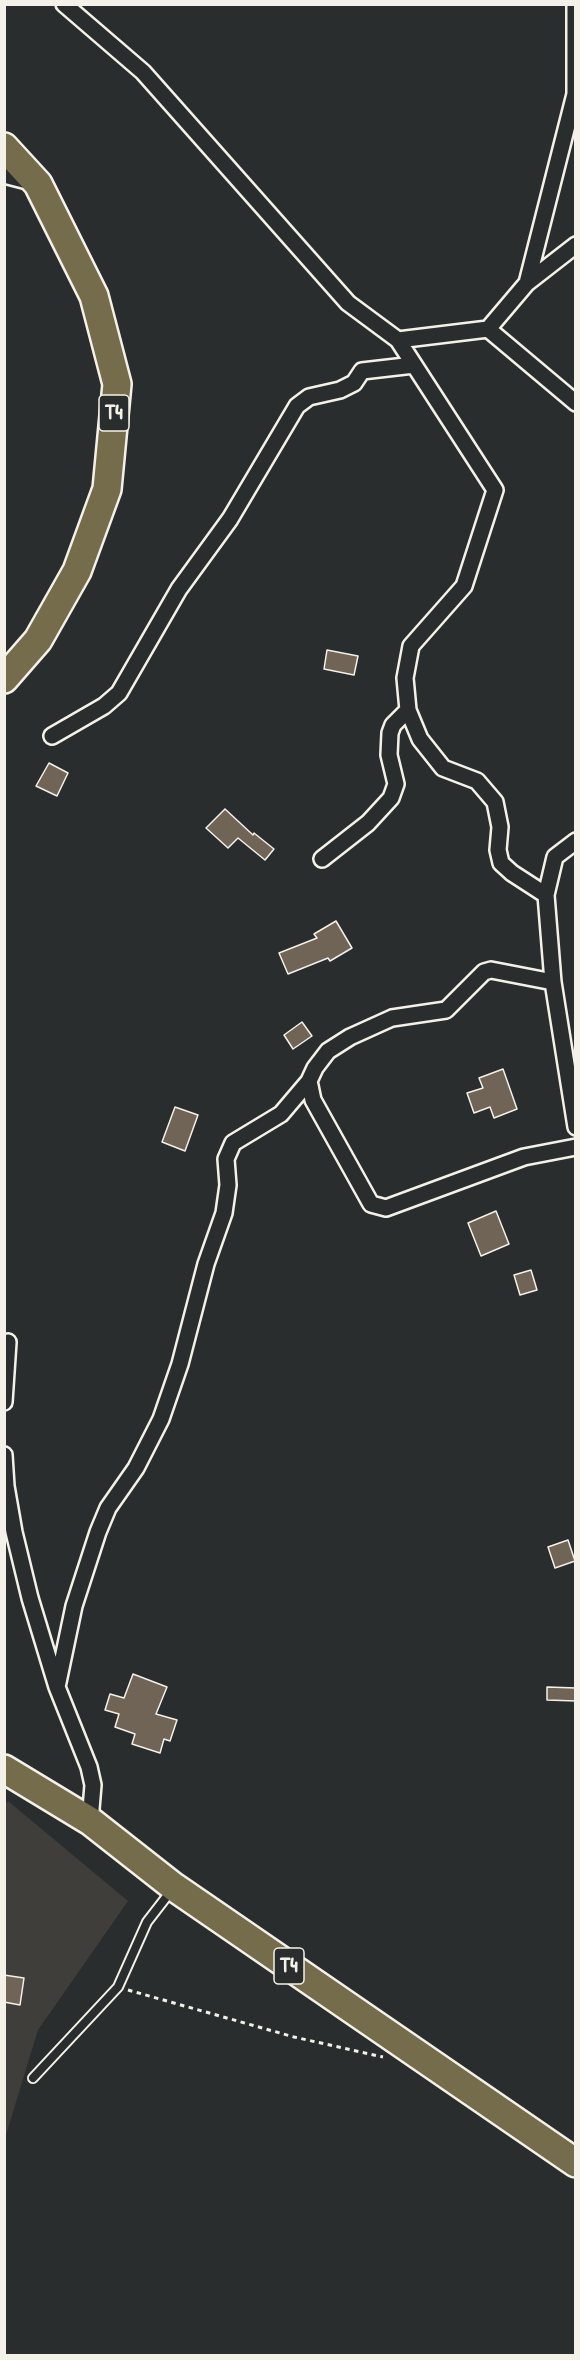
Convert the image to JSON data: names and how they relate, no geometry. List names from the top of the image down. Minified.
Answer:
{"streets":{"highway":["T4"]}}
